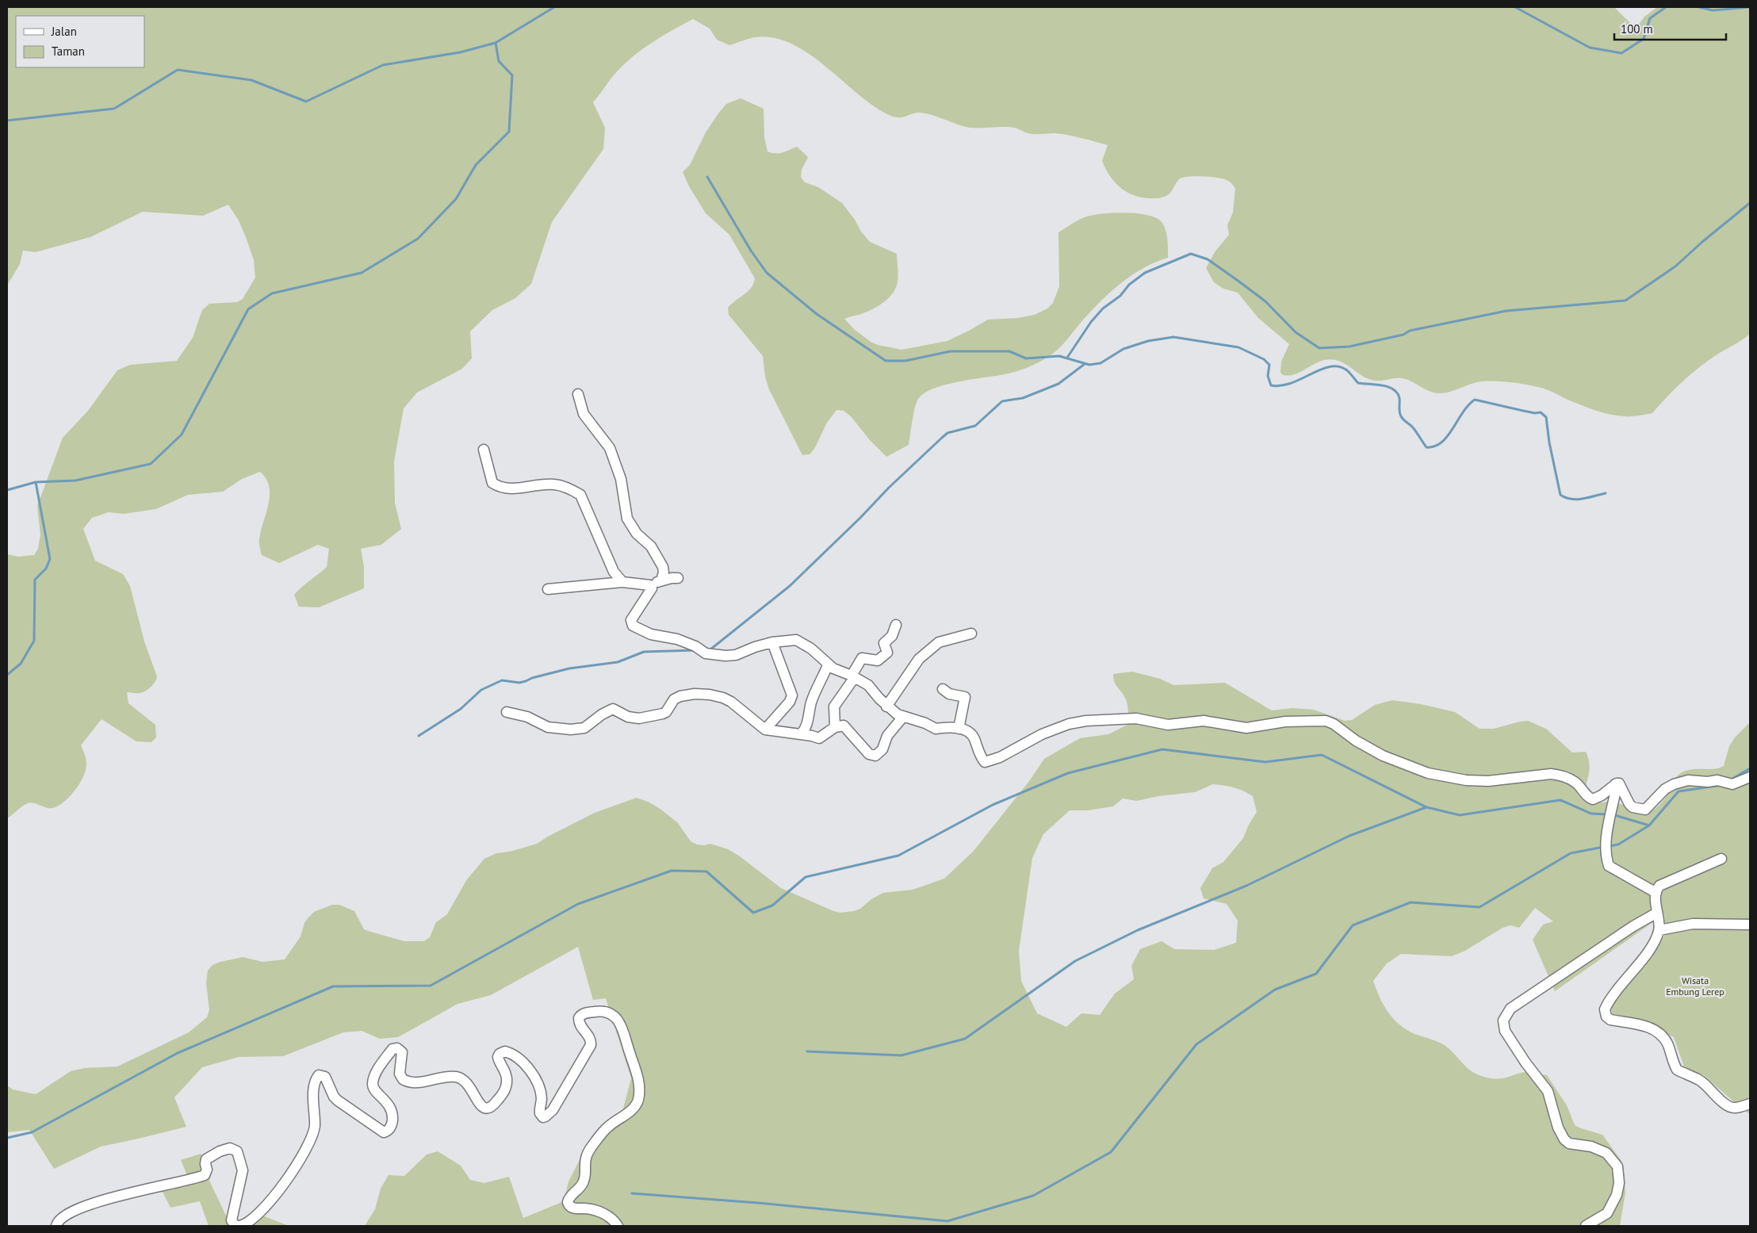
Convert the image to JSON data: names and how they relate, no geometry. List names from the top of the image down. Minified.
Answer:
{"parks":["Wisata Embung Lerep"],"legend":["Jalan","Taman"],"scale_bar":"100 m"}
